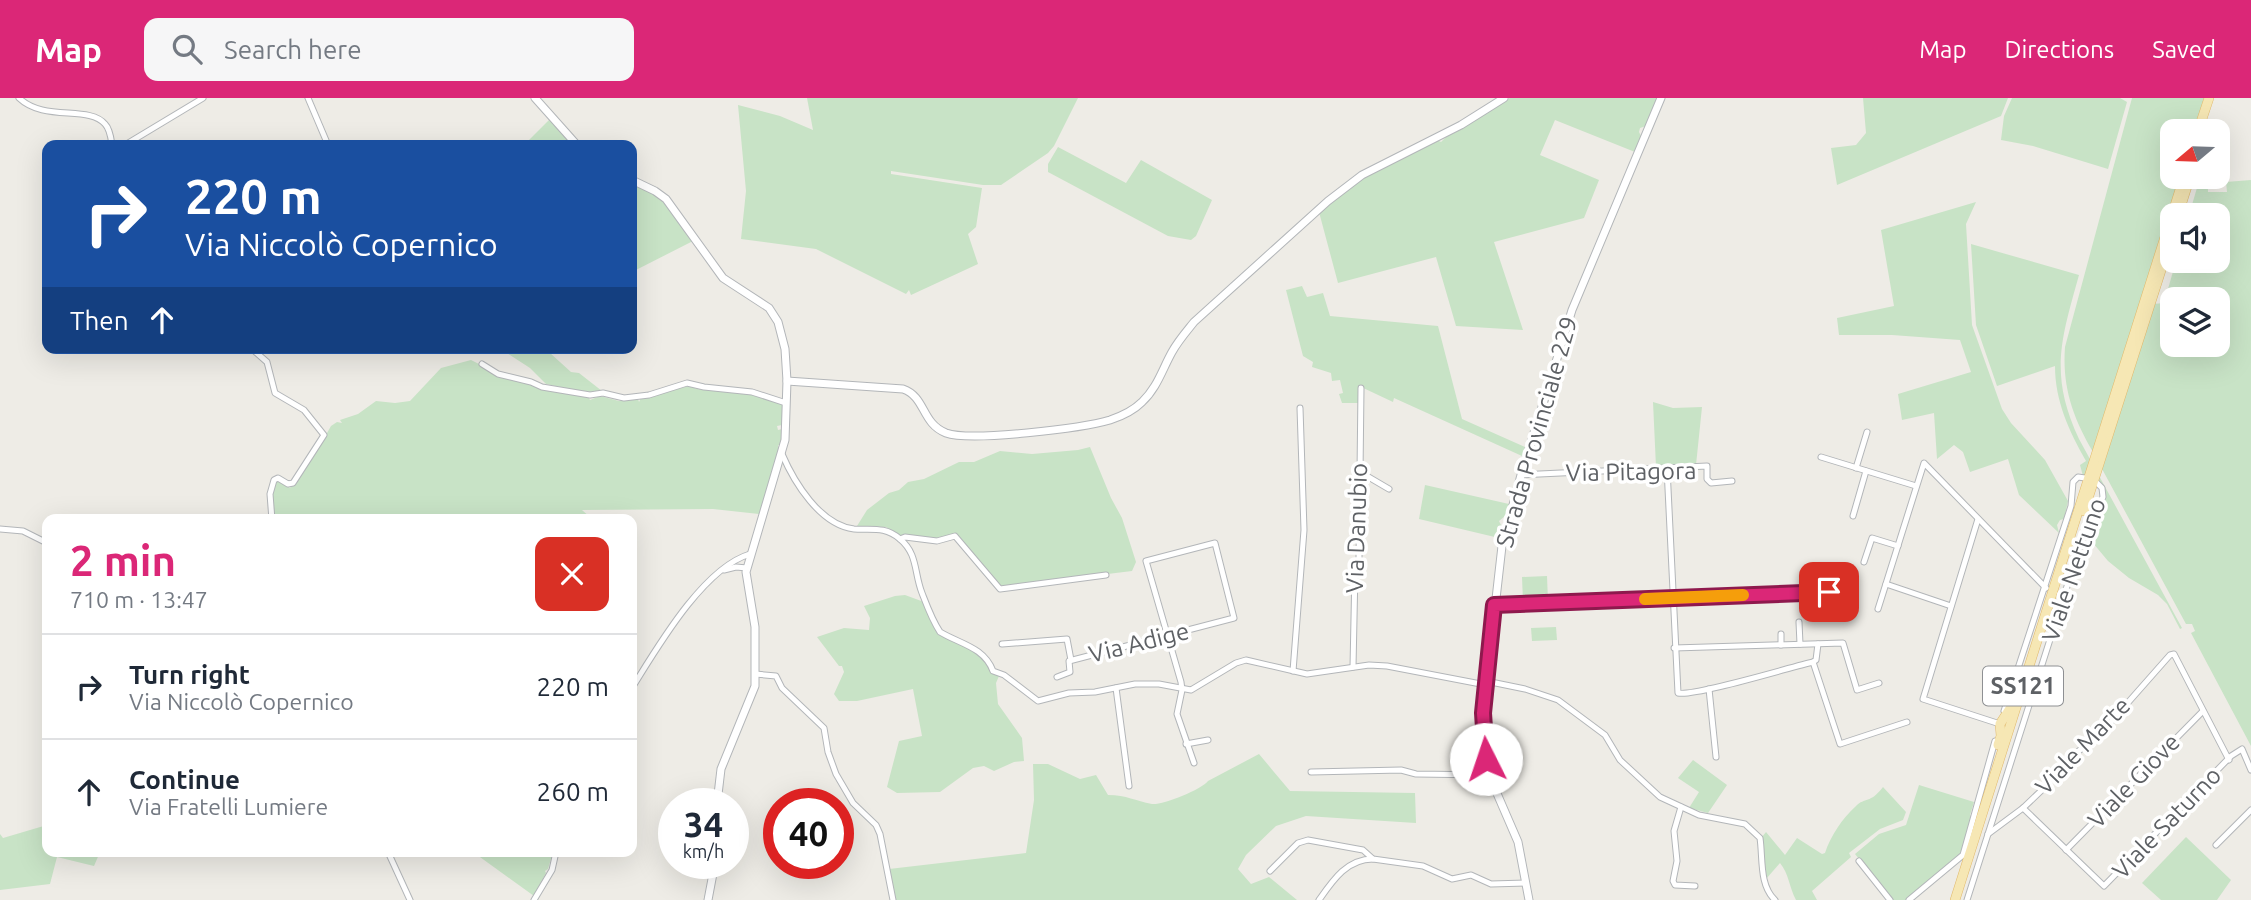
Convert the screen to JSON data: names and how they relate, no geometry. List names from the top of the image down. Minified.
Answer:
{"streets":{"main road":["SS121"],"street":["Strada Provinciale 229","Via Pitagora","Via Danubio","Viale Nettuno","Via Adige","Viale Marte","Viale Giove","Viale Saturno"]},"crossings":[["Strada Provinciale 229","Via Pitagora"],["Viale Nettuno","SS121"],["Viale Nettuno","Viale Marte"],["Viale Marte","Viale Giove"],["Viale Giove","Viale Saturno"]],"north":"left","page":{"header":"Map","search":"Search here","nav":["Map","Directions","Saved"],"turn":["220 m","Via Niccolò Copernico"],"then":"Then","heading":["2 min","710 m · 13:47"],"list":[{"name":"Turn right","note":"Via Niccolò Copernico","value":"220 m"},{"name":"Continue","note":"Via Fratelli Lumiere","value":"260 m"}],"speed":"34 km/h","limit":"40"}}
